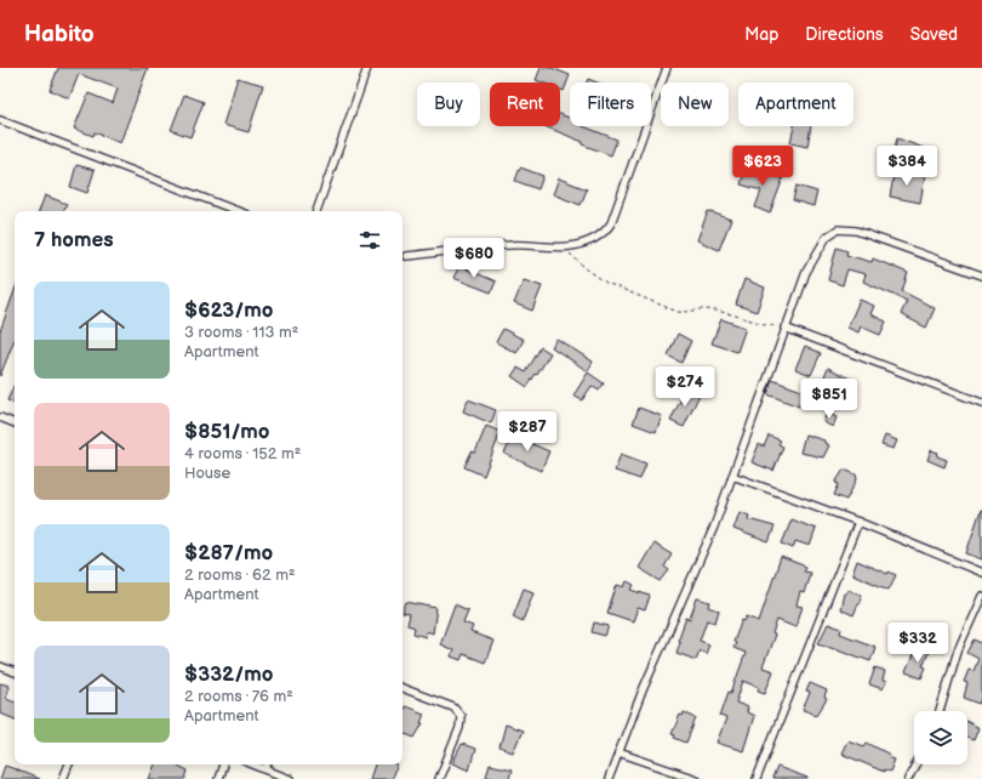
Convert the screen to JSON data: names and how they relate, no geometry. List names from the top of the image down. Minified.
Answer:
{"page":{"header":"Habito","nav":["Map","Directions","Saved"],"chip":["Buy","Rent","Filters","New","Apartment"],"price":["$623","$384","$680","$274","$851","$287","$332"],"heading":"7 homes","list":[{"name":"$623/mo","note":"3 rooms · 113 m² · Apartment"},{"name":"$851/mo","note":"4 rooms · 152 m² · House"},{"name":"$287/mo","note":"2 rooms · 62 m² · Apartment"},{"name":"$332/mo","note":"2 rooms · 76 m² · Apartment"}]}}
